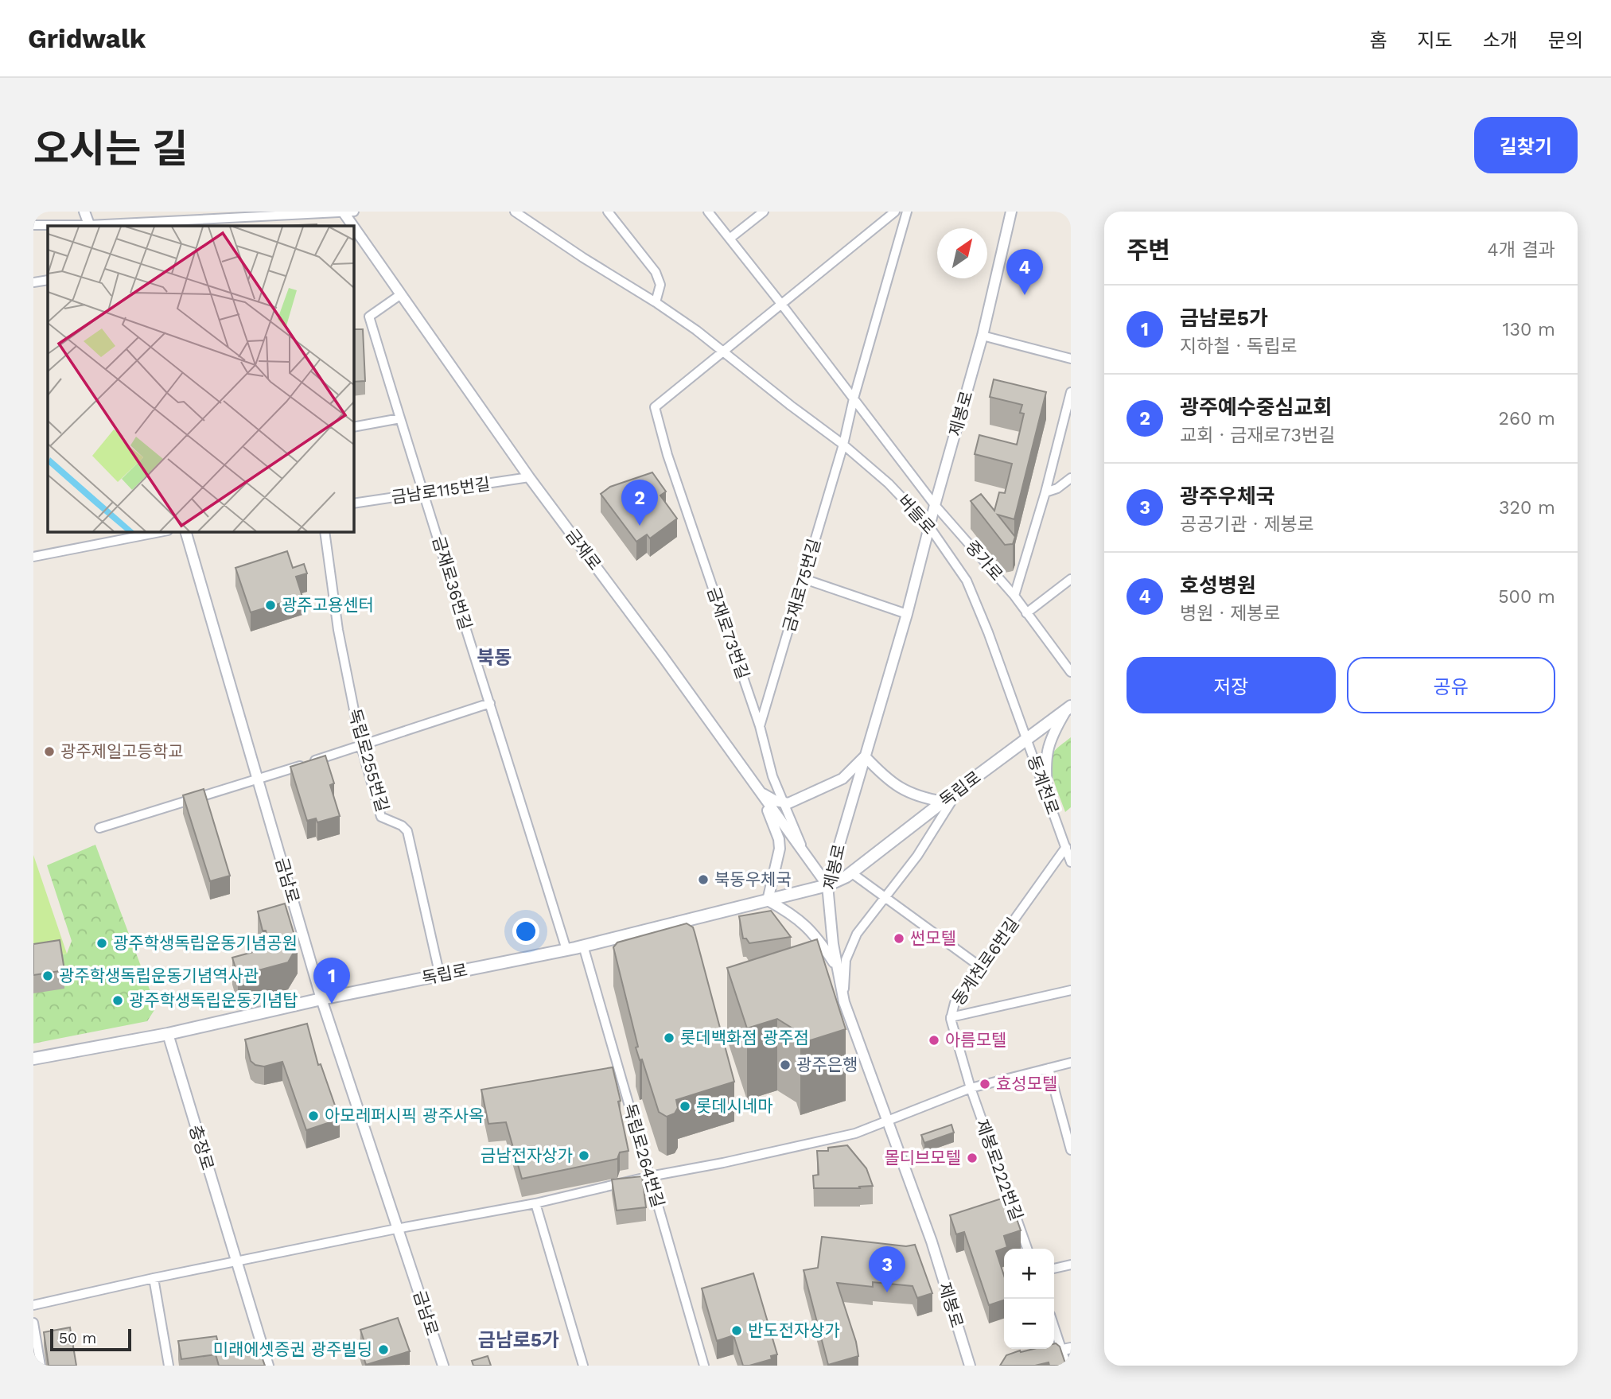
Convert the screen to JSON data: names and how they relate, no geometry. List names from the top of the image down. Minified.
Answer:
{"streets":{"main road":["독립로"],"street":["제봉로","금남로115번길","버들로","금재로","중가로","금재로36번길","금재로75번길","금재로73번길","독립로255번길","동계천로","금남로","동계천로6번길","충장로","독립로264번길","제봉로222번길"]},"crossings":[["제봉로","버들로"],["제봉로","금재로"],["제봉로","중가로"],["제봉로","독립로"],["금남로115번길","금재로"],["금남로115번길","금재로36번길"],["버들로","금재로75번길"],["버들로","금재로73번길"],["버들로","동계천로"],["버들로","독립로"],["금재로","금재로36번길"],["금재로","금재로73번길"],["금재로","독립로"],["중가로","금재로75번길"],["금재로36번길","독립로"],["금재로75번길","금재로73번길"],["독립로255번길","독립로"],["동계천로","독립로"],["동계천로","동계천로6번길"],["독립로","금남로"],["독립로","충장로"],["독립로","독립로264번길"],["동계천로6번길","제봉로222번길"]],"districts":["북동","금남로5가"],"places":["광주고용센터","광주제일고등학교","북동우체국","썬모텔","광주학생독립운동기념공원","광주학생독립운동기념역사관","광주학생독립운동기념탑","롯데백화점 광주점","아름모텔","광주은행","효성모텔","롯데시네마","아모레퍼시픽 광주사옥","금남전자상가","몰디브모텔","반도전자상가","미래에셋증권 광주빌딩"],"scale_bar":"50 m","north":"top right","page":{"header":"Gridwalk","nav":["홈","지도","소개","문의"],"title":"오시는 길","buttons":["길찾기",["저장","공유"]],"heading":["주변","4개 결과"],"pins":["4","2","1","3"],"list":[{"mark":"1","name":"금남로5가","note":"지하철 · 독립로","value":"130 m"},{"mark":"2","name":"광주예수중심교회","note":"교회 · 금재로73번길","value":"260 m"},{"mark":"3","name":"광주우체국","note":"공공기관 · 제봉로","value":"320 m"},{"mark":"4","name":"호성병원","note":"병원 · 제봉로","value":"500 m"}],"map_buttons":["+","−"],"scale":"50 m"}}
